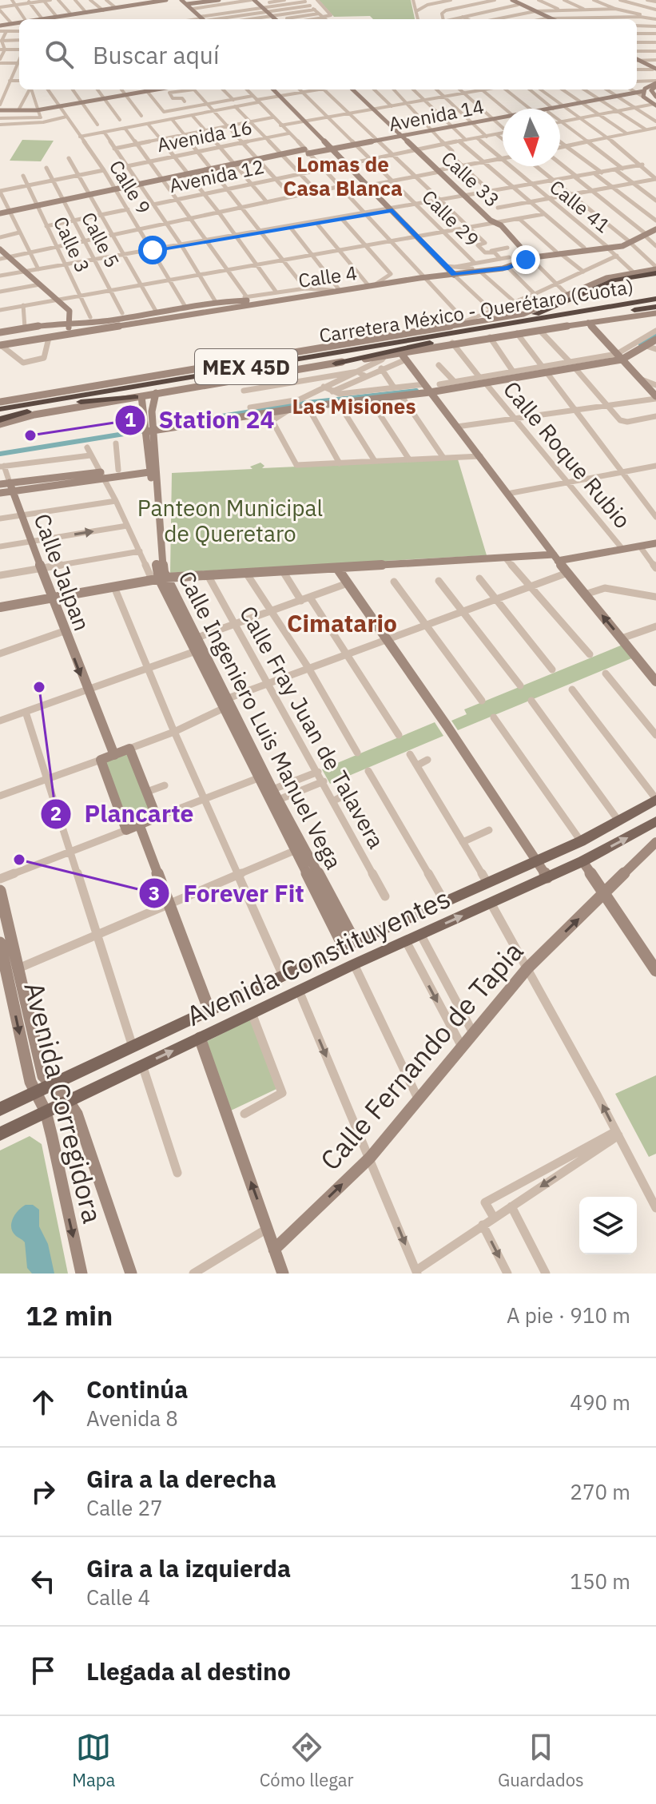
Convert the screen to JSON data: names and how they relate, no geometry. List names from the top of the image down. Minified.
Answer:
{"streets":{"highway":["Carretera México - Querétaro (Cuota)","MEX 45D"],"main road":["Avenida 14","Calle 33","Calle 4","Calle Jalpan","Calle Ingeniero Luis Manuel Vega","Avenida Constituyentes","Calle Fernando de Tapia","Avenida Corregidora"],"street":["Avenida 16","Avenida 12","Calle 9","Calle 41","Calle 29","Calle 5","Calle 3","Calle Roque Rubio","Calle Fray Juan de Talavera"]},"crossings":[["Avenida 14","Calle 33"],["Avenida 14","Calle 9"],["Avenida 14","Calle 29"],["Avenida 14","Calle 5"],["Avenida 14","Calle 3"],["Avenida 12","Calle 33"],["Avenida 12","Calle 41"],["Avenida 12","Calle 29"],["Calle 33","Calle 4"],["Calle 9","Calle 4"],["Calle 41","Calle 4"],["Calle 29","Calle 4"],["Calle Ingeniero Luis Manuel Vega","Avenida Constituyentes"],["Avenida Constituyentes","Avenida Corregidora"]],"one_way":["Calle Fernando de Tapia"],"districts":["Lomas de Casa Blanca","Las Misiones","Cimatario"],"parks":["Panteon Municipal de Queretaro"],"places":["Station 24","Plancarte","Forever Fit"],"north":"bottom","page":{"search":"Buscar aquí","heading":["12 min","A pie · 910 m"],"list":[["Continúa","Avenida 8","490 m"],["Gira a la derecha","Calle 27","270 m"],["Gira a la izquierda","Calle 4","150 m"],"Llegada al destino"],"nav":["Mapa","Cómo llegar","Guardados"]}}
